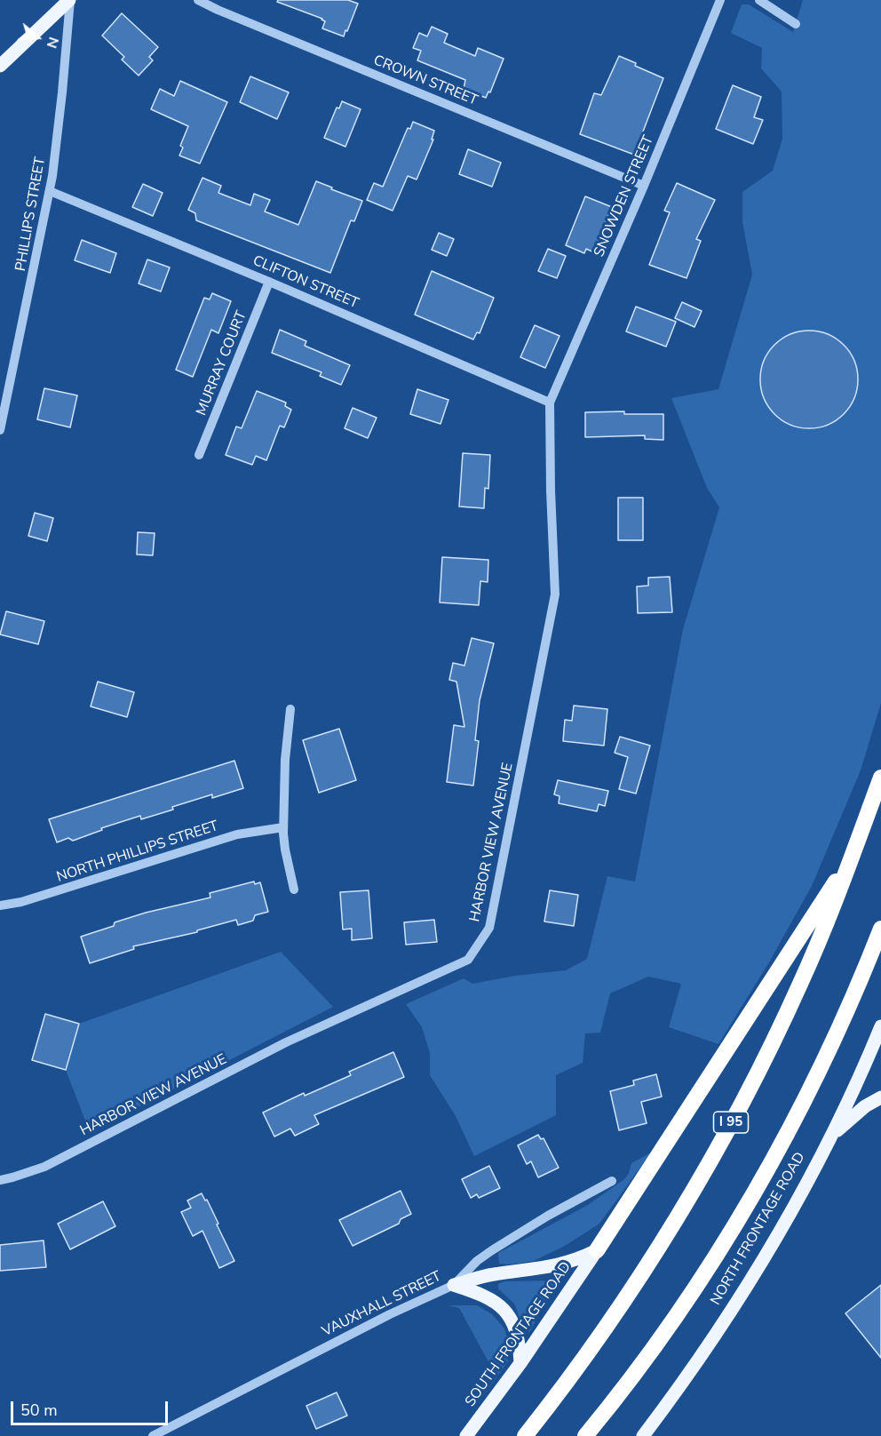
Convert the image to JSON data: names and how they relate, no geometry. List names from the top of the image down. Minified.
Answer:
{"streets":{"highway":["I 95"],"main road":["NORTH FRONTAGE ROAD","SOUTH FRONTAGE ROAD"],"street":["CROWN STREET","SNOWDEN STREET","PHILLIPS STREET","CLIFTON STREET","MURRAY COURT","HARBOR VIEW AVENUE","NORTH PHILLIPS STREET","VAUXHALL STREET"]},"crossings":[["CROWN STREET","SNOWDEN STREET"],["SNOWDEN STREET","CLIFTON STREET"],["SNOWDEN STREET","HARBOR VIEW AVENUE"],["PHILLIPS STREET","CLIFTON STREET"],["CLIFTON STREET","MURRAY COURT"],["CLIFTON STREET","HARBOR VIEW AVENUE"]],"scale_bar":"50 m","north":"right"}
